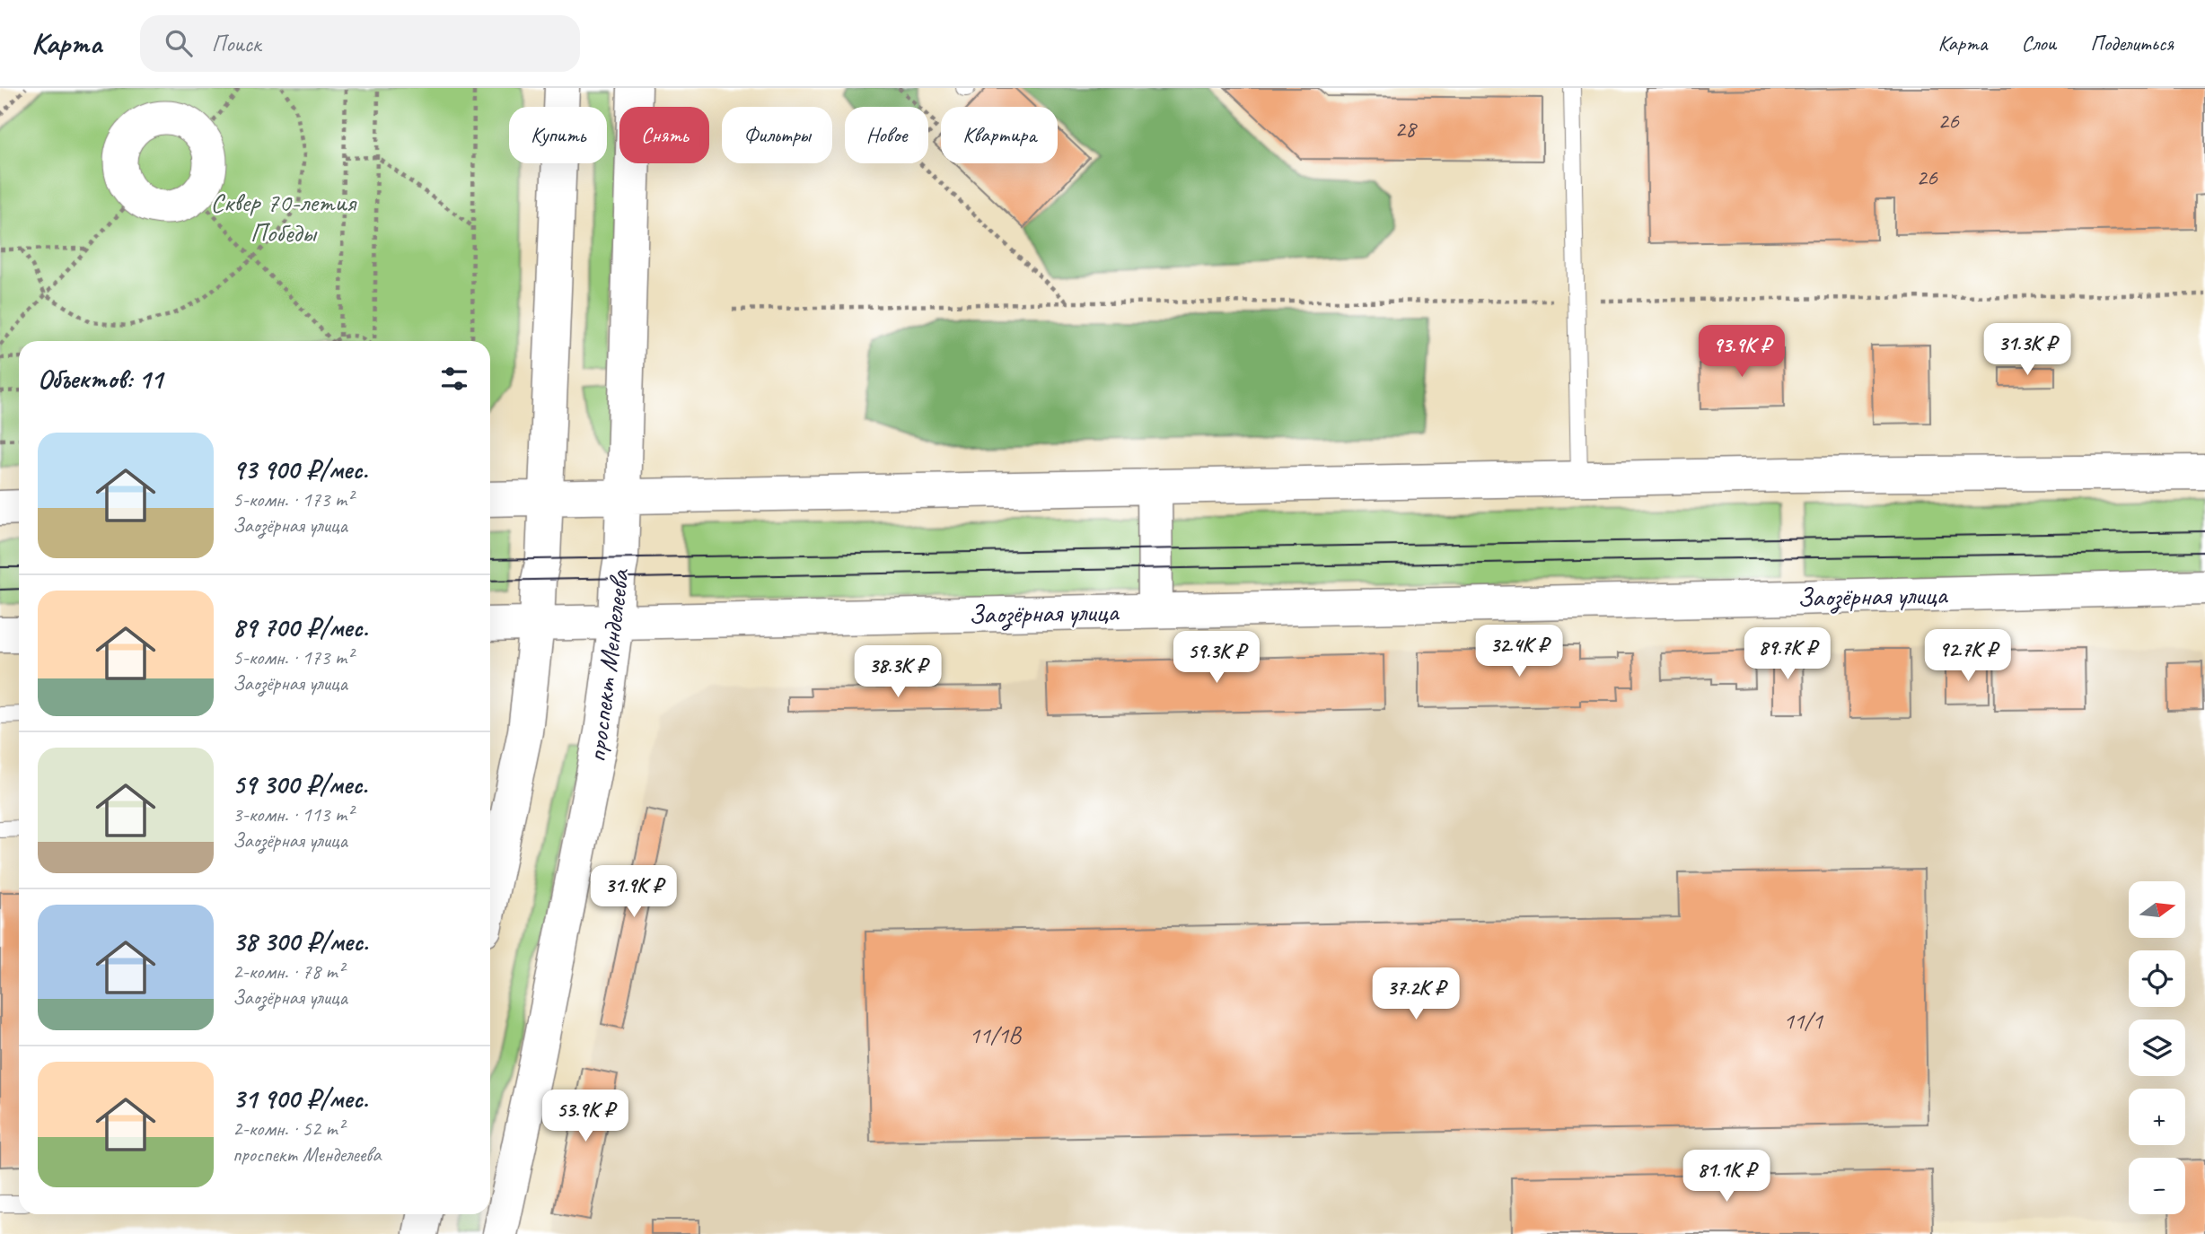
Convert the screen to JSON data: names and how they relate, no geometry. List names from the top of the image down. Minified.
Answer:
{"streets":{"main road":["Заозёрная улица","проспект Менделеева"]},"crossings":[["Заозёрная улица","проспект Менделеева"]],"parks":["Сквер 70-летия Победы"],"house_numbers":["26","28","26","11/1","11/1В"],"north":"right","page":{"header":"Карта","search":"Поиск","nav":["Карта","Слои","Поделиться"],"chip":["Купить","Снять","Фильтры","Новое","Квартира"],"price":["31.3K ₽","93.9K ₽","32.4K ₽","89.7K ₽","92.7K ₽","59.3K ₽","38.3K ₽","31.9K ₽","37.2K ₽","53.9K ₽","81.1K ₽"],"heading":"Объектов: 11","list":[{"name":"93 900 ₽/мес.","note":"5-комн. · 173 m² · Заозёрная улица"},{"name":"89 700 ₽/мес.","note":"5-комн. · 173 m² · Заозёрная улица"},{"name":"59 300 ₽/мес.","note":"3-комн. · 113 m² · Заозёрная улица"},{"name":"38 300 ₽/мес.","note":"2-комн. · 78 m² · Заозёрная улица"},{"name":"31 900 ₽/мес.","note":"2-комн. · 52 m² · проспект Менделеева"}],"map_buttons":["+","−"]}}
